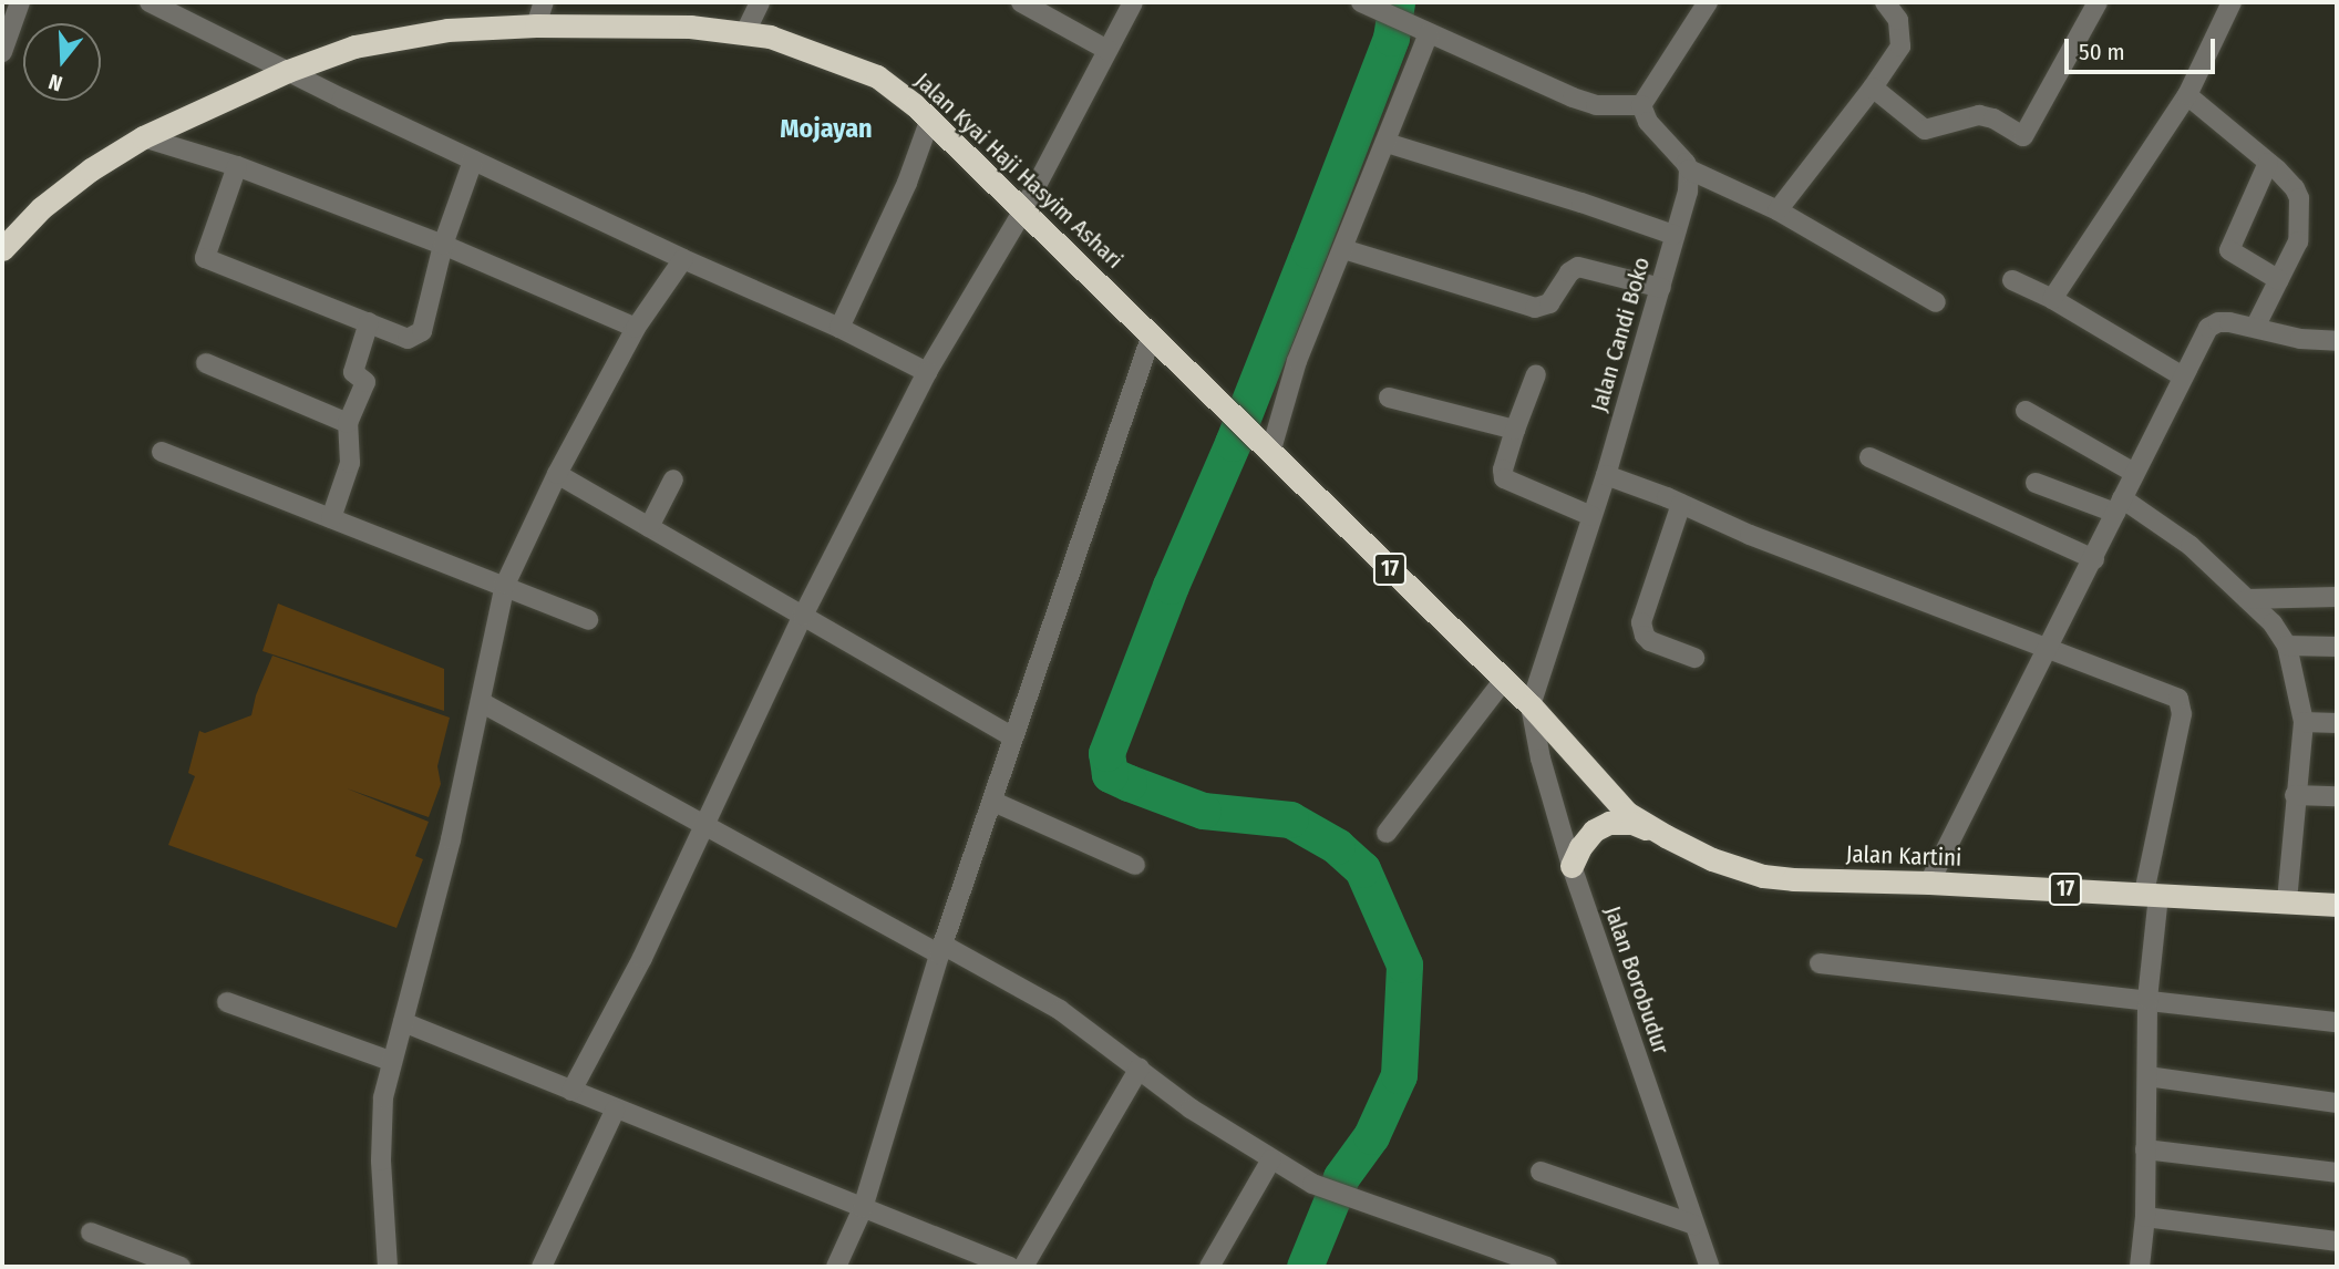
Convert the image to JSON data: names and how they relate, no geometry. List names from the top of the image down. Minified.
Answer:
{"streets":{"highway":["Jalan Kyai Haji Hasyim Ashari","17","Jalan Kartini"],"street":["Jalan Candi Boko","Jalan Borobudur"]},"crossings":[["Jalan Kyai Haji Hasyim Ashari","Jalan Candi Boko"],["Jalan Kyai Haji Hasyim Ashari","Jalan Kartini"],["Jalan Kyai Haji Hasyim Ashari","Jalan Borobudur"],["Jalan Candi Boko","Jalan Kartini"],["Jalan Candi Boko","Jalan Borobudur"],["Jalan Kartini","Jalan Borobudur"]],"districts":["Mojayan"],"scale_bar":"50 m","north":"bottom"}
